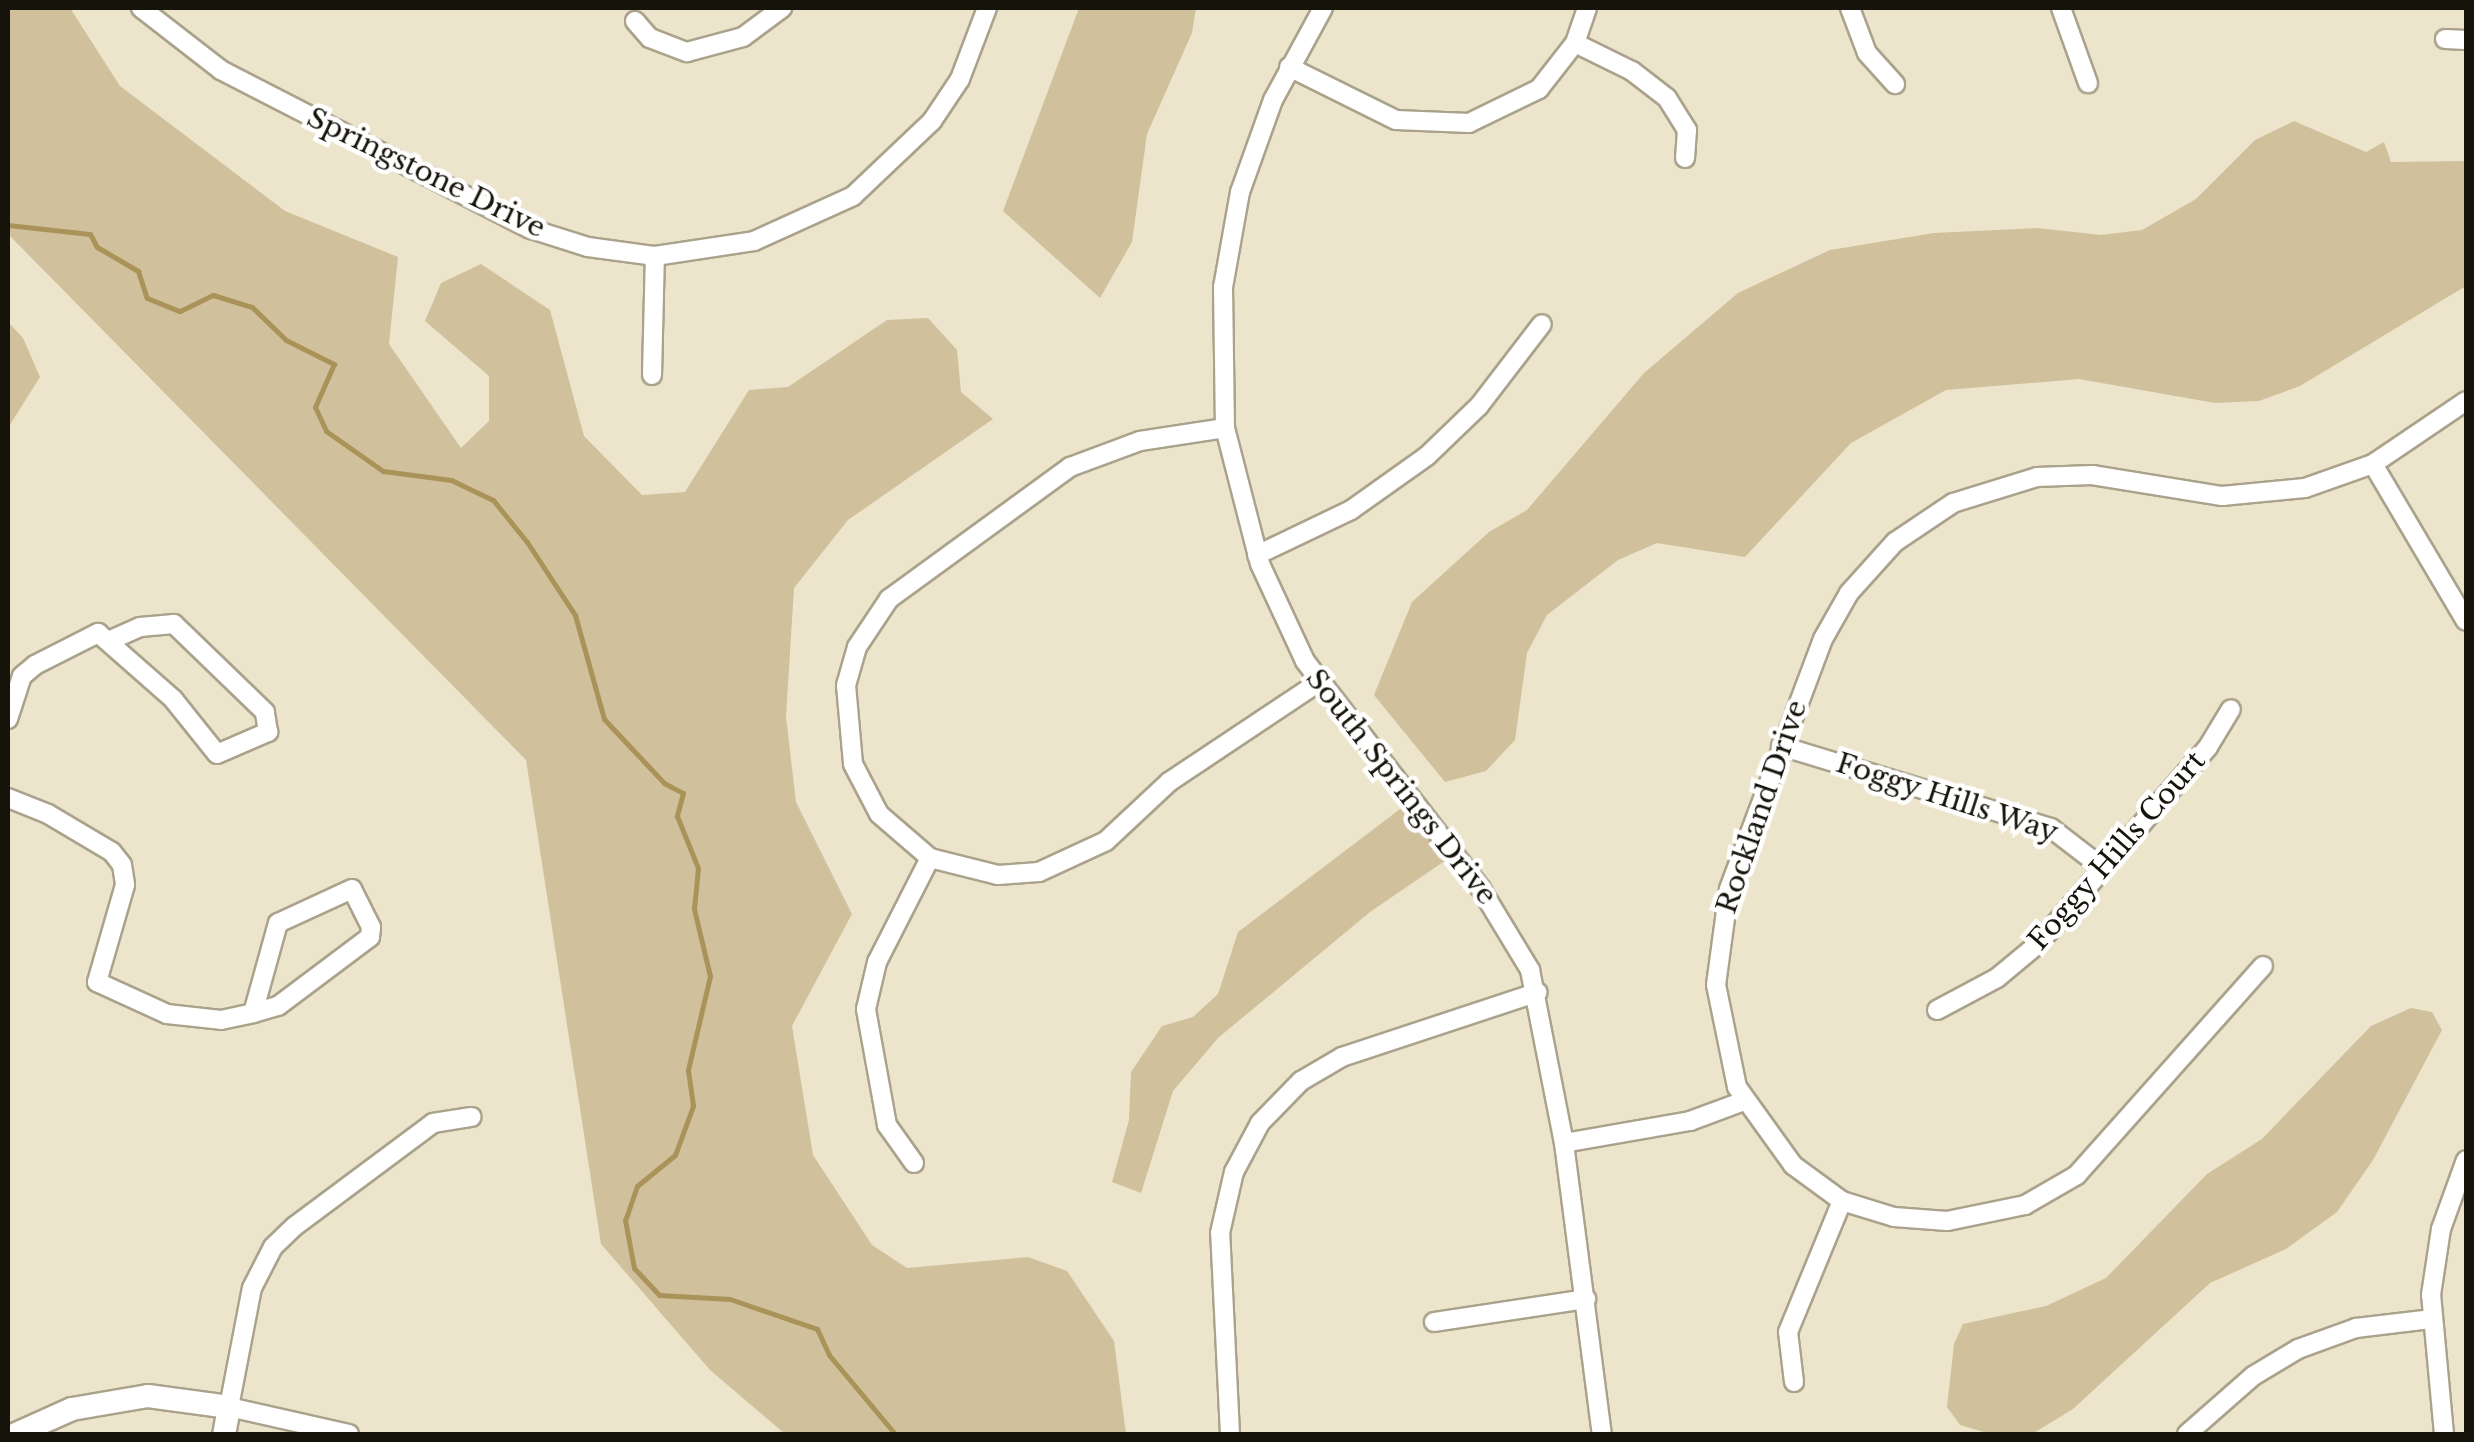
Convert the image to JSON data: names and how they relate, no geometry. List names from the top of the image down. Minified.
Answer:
{"streets":{"street":["Springstone Drive","South Springs Drive","Foggy Hills Way","Rockland Drive","Foggy Hills Court"]},"crossings":[["Foggy Hills Way","Rockland Drive"],["Foggy Hills Way","Foggy Hills Court"]]}
